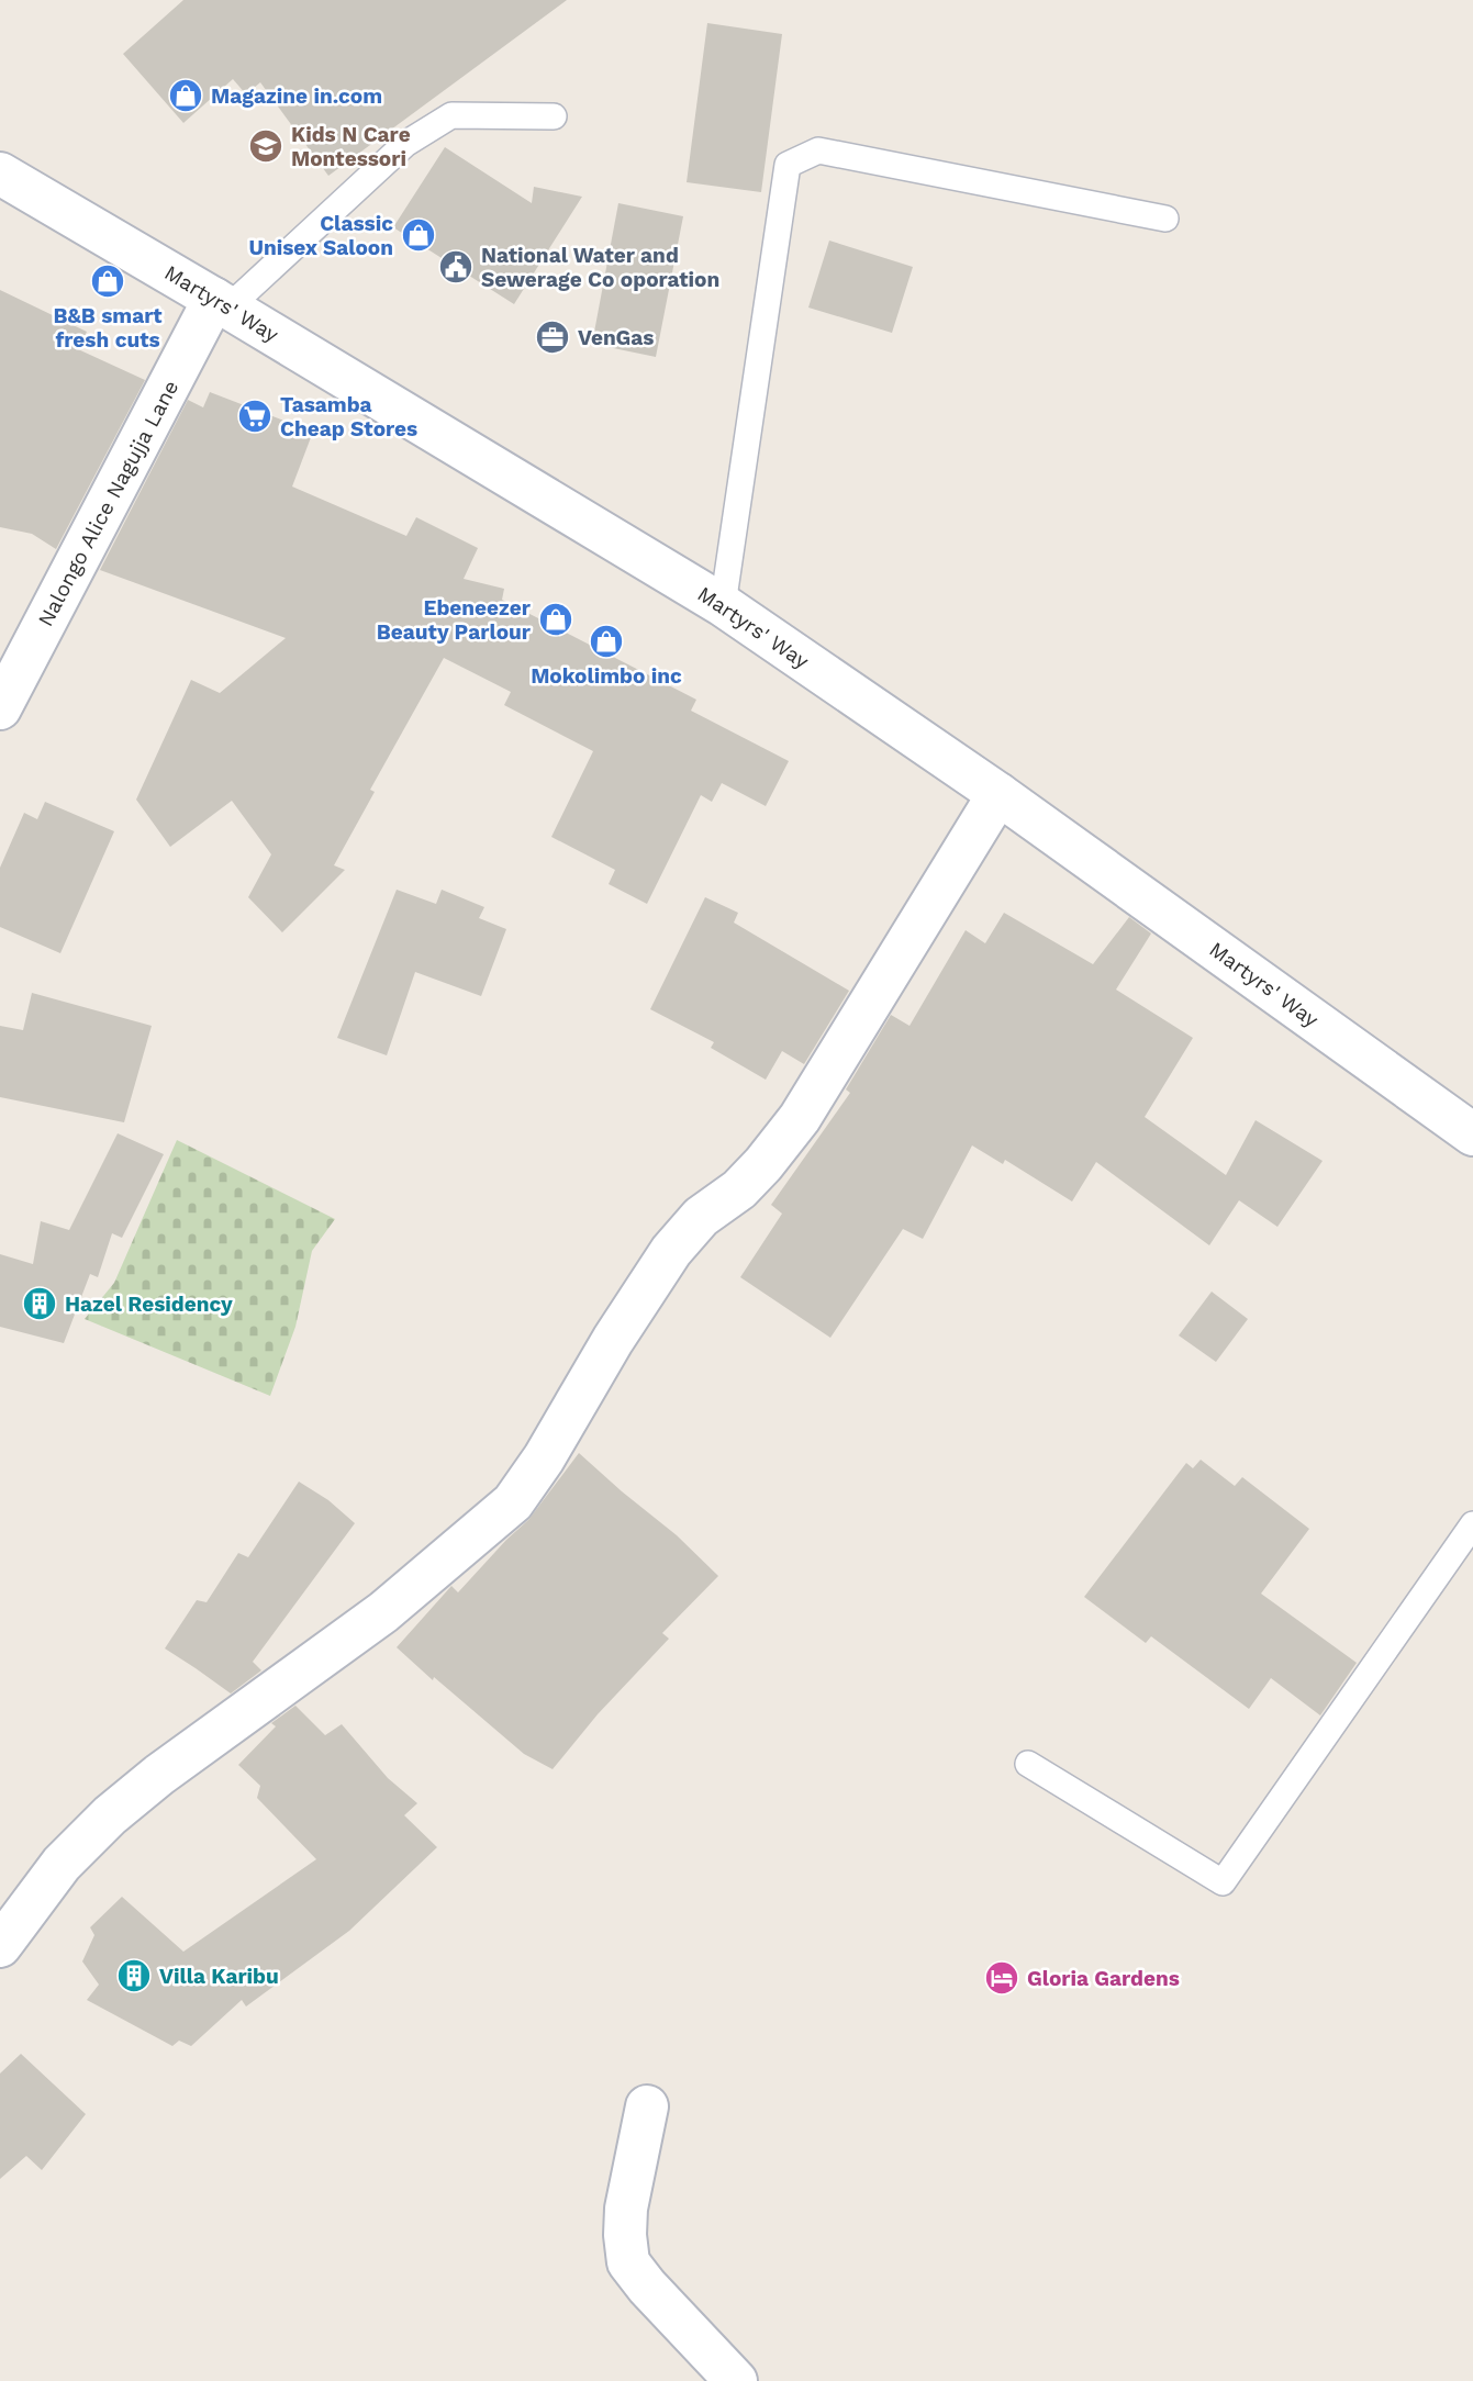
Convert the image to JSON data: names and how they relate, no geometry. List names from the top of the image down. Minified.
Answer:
{"streets":{"street":["Martyrs' Way","Nalongo Alice Nagujja Lane"]},"crossings":[["Martyrs' Way","Nalongo Alice Nagujja Lane"]],"places":{"shop":["Magazine in.com","Classic Unisex Saloon","B&B smart fresh cuts","Ebeneezer Beauty Parlour","Mokolimbo inc"],"school or university":["Kids N Care Montessori"],"public building":["National Water and Sewerage Co oporation"],"office":["VenGas"],"supermarket":["Tasamba Cheap Stores"],"building":["Hazel Residency","Villa Karibu"],"hotel":["Gloria Gardens"]}}
